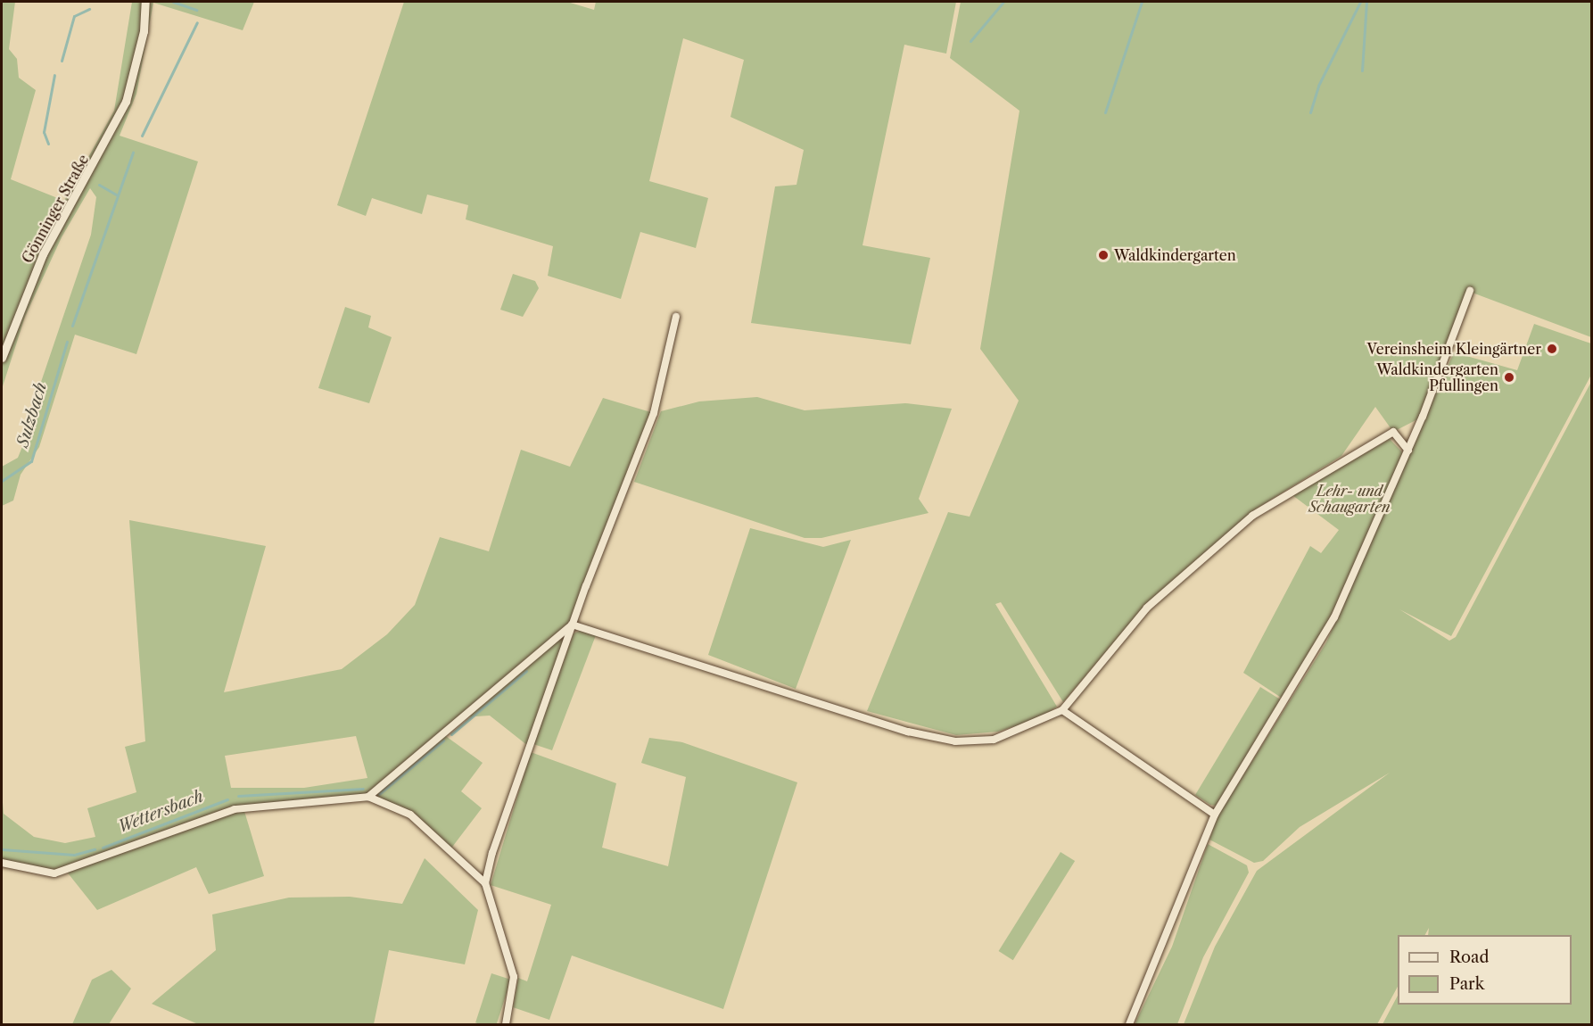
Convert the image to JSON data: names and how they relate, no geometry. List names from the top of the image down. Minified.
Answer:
{"streets":{"street":["Gönninger Straße"]},"water":["Sulzbach","Wettersbach"],"parks":["Lehr- und Schaugarten"],"places":["Waldkindergarten","Vereinsheim Kleingärtner","Waldkindergarten Pfullingen"],"legend":["Road","Park"]}
